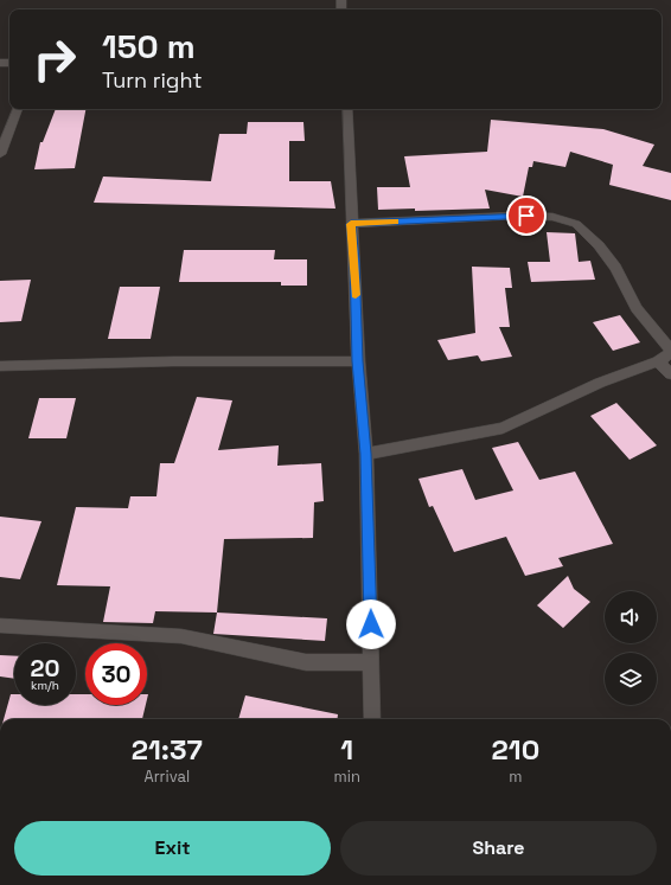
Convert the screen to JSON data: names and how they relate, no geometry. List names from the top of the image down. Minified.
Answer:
{"page":{"turn":["150 m","Turn right"],"speed":"20 km/h","limit":"30","eta":["21:37","Arrival","1","min","210","m"],"buttons":["Exit","Share"]}}
